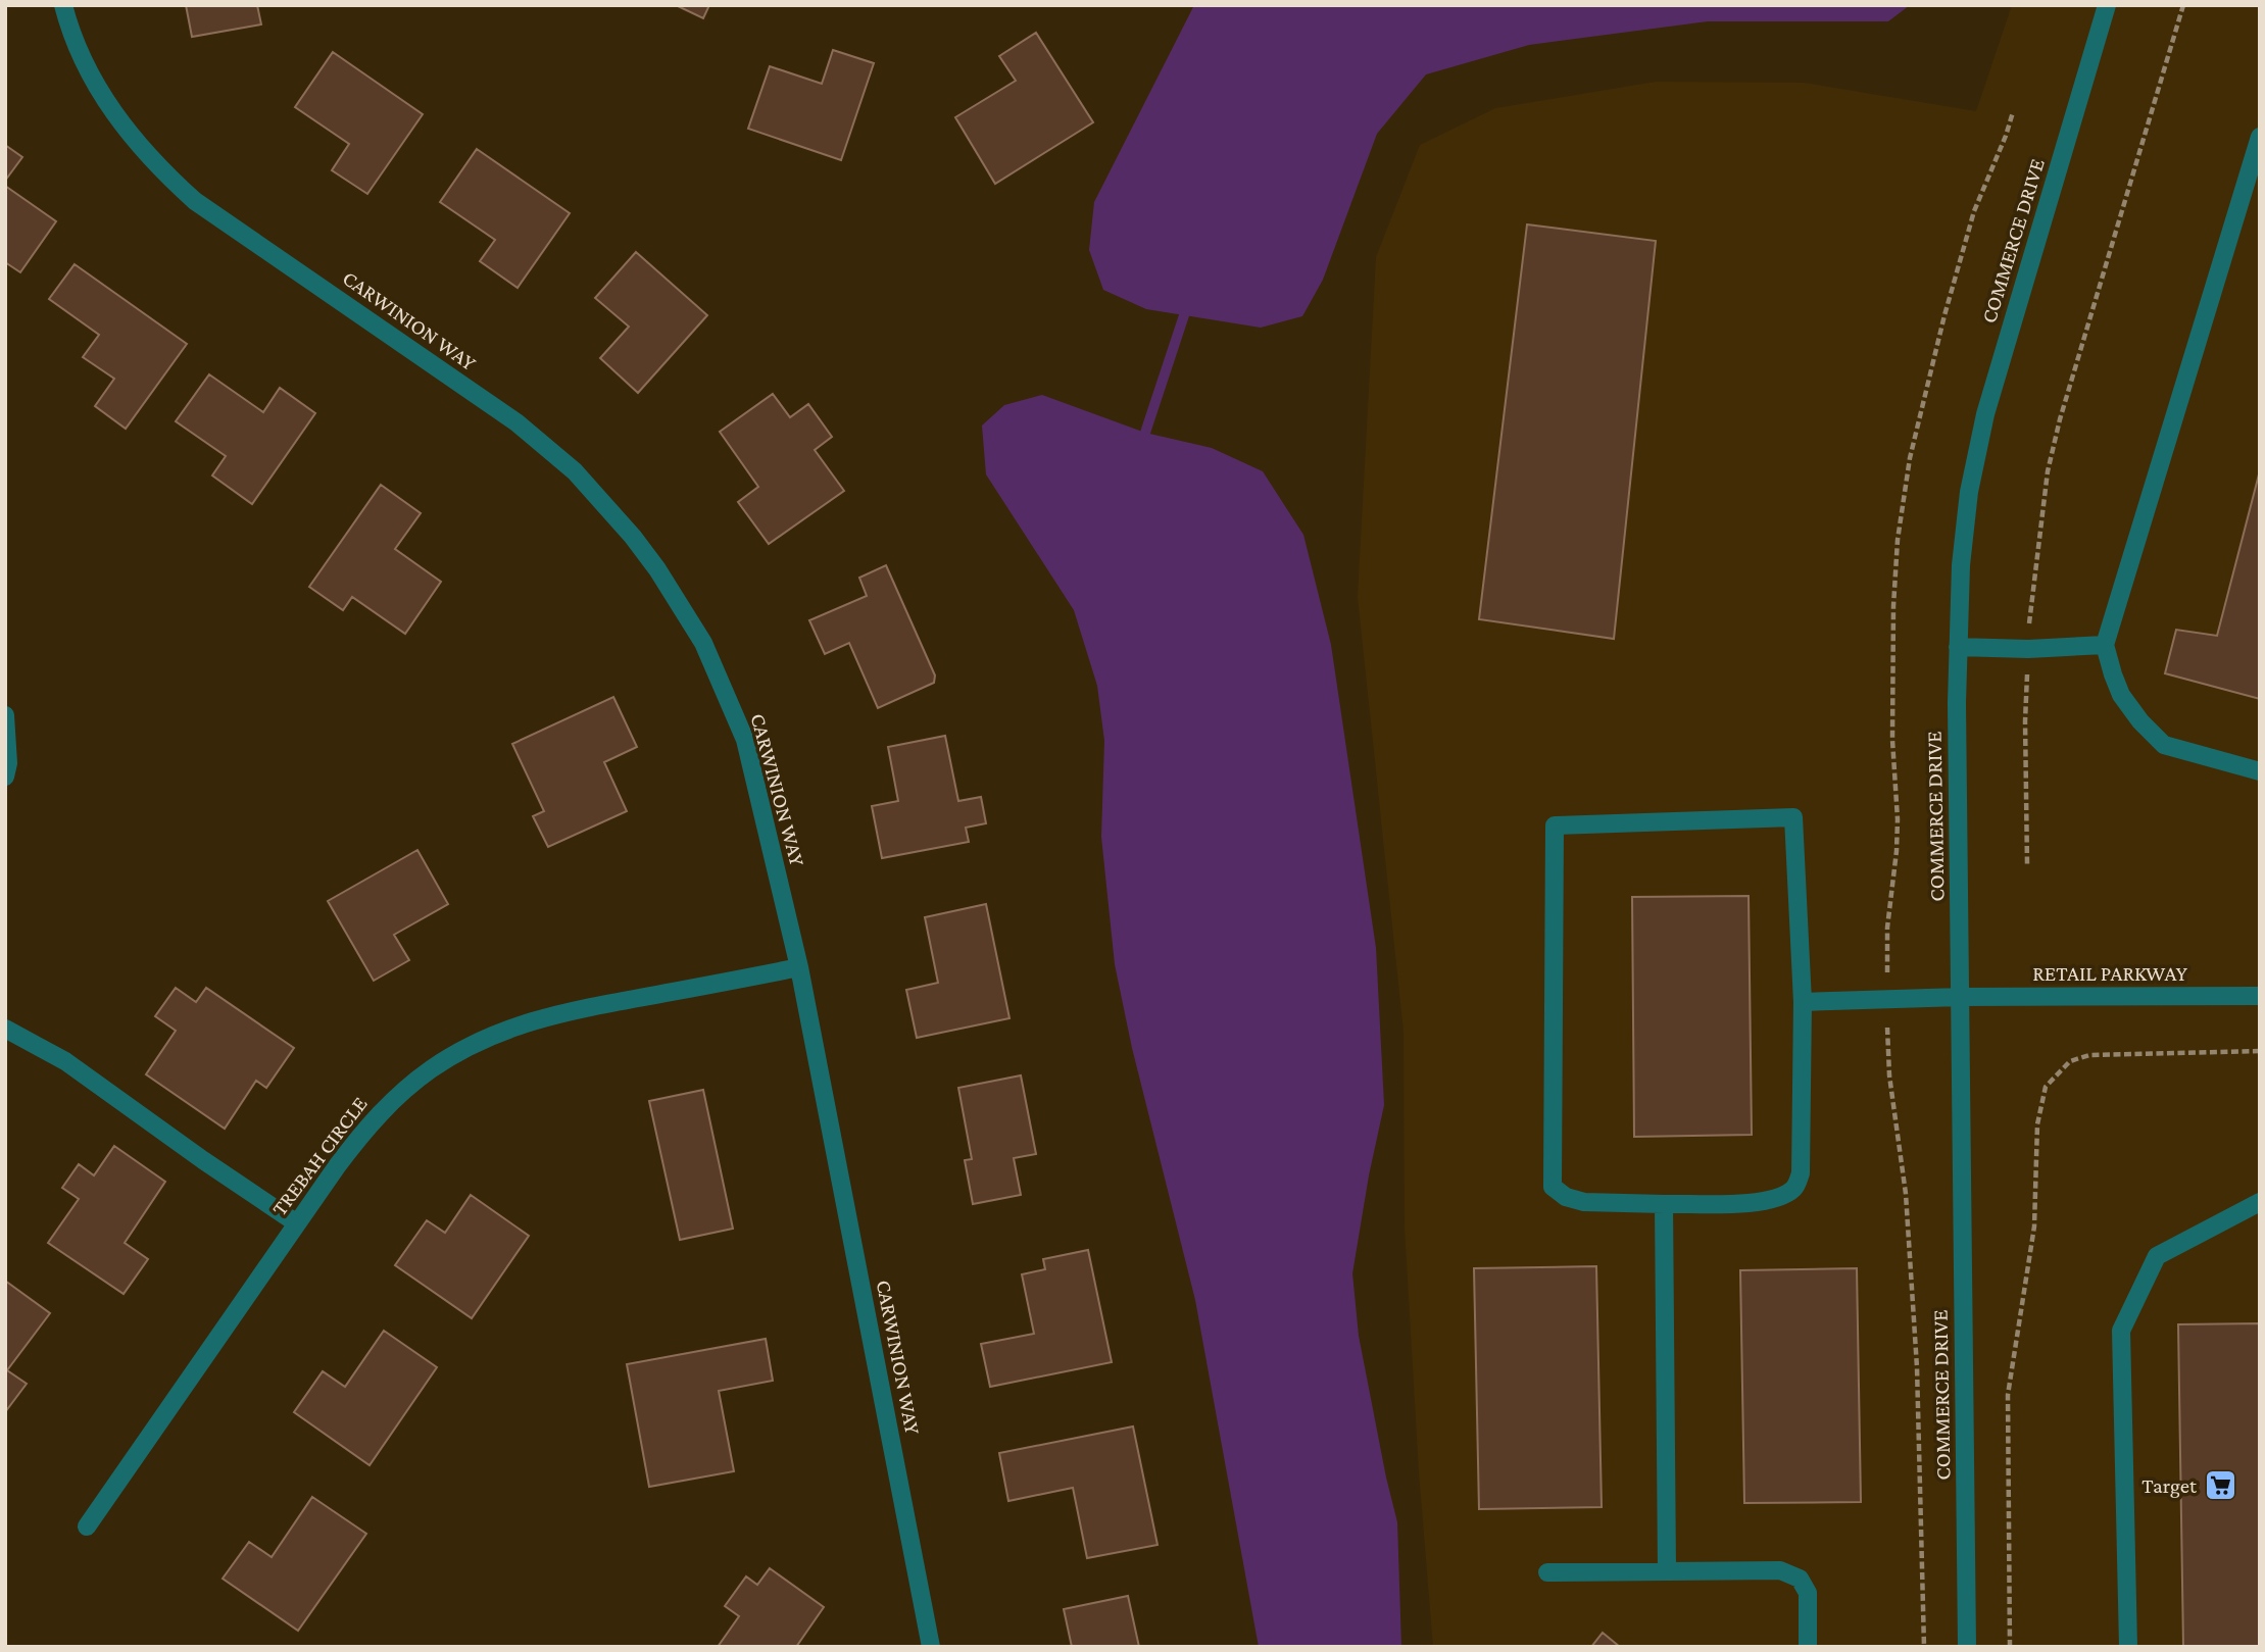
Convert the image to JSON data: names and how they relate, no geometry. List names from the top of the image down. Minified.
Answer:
{"streets":{"street":["COMMERCE DRIVE","CARWINION WAY","RETAIL PARKWAY","TREBAH CIRCLE"]},"crossings":[["COMMERCE DRIVE","RETAIL PARKWAY"],["CARWINION WAY","TREBAH CIRCLE"]],"places":{"supermarket":["Target"]}}
